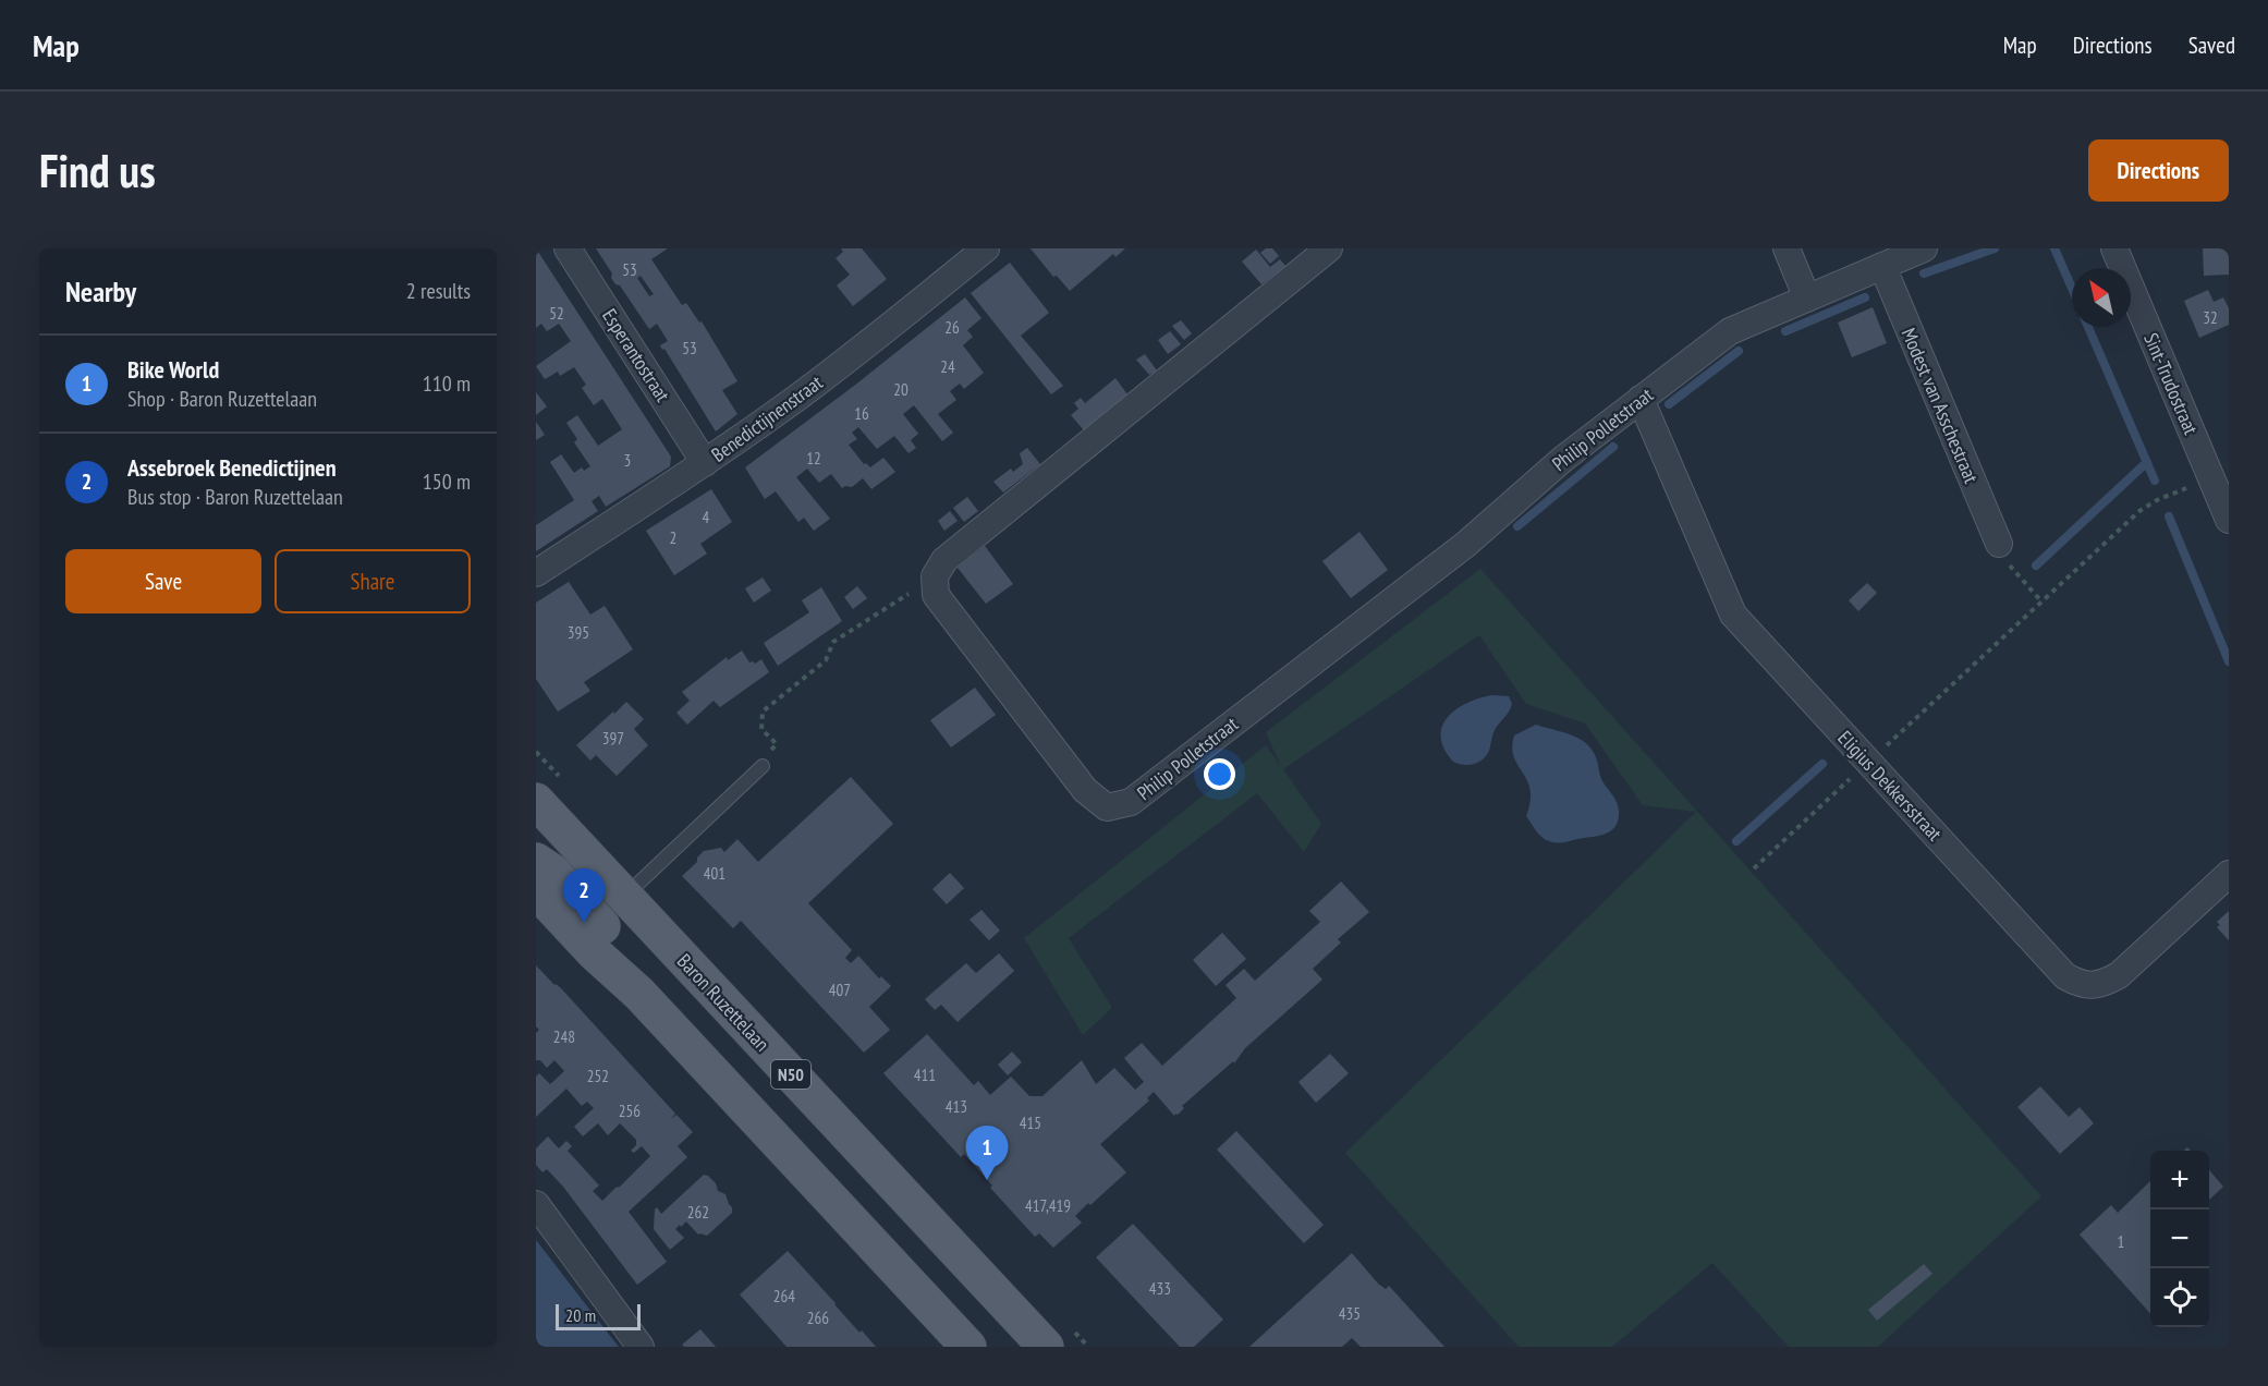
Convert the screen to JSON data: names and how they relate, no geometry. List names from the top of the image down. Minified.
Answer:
{"streets":{"main road":["Baron Ruzettelaan","N50"],"street":["Esperantostraat","Sint-Trudostraat","Modest van Asschestraat","Benedictijnenstraat","Philip Polletstraat","Eligius Dekkersstraat"]},"crossings":[["Esperantostraat","Benedictijnenstraat"],["Modest van Asschestraat","Philip Polletstraat"],["Philip Polletstraat","Eligius Dekkersstraat"]],"house_numbers":["53","52","32","26","53","24","20","16","12","3","4","2","395","397","401","407","248","411","252","413","256","415","417,419","262","1","433","264","435","266"],"scale_bar":"20 m","north":"top left","page":{"header":"Map","nav":["Map","Directions","Saved"],"buttons":["Directions",["Save","Share"]],"title":"Find us","heading":["Nearby","2 results"],"list":[{"mark":"1","name":"Bike World","note":"Shop · Baron Ruzettelaan","value":"110 m"},{"mark":"2","name":"Assebroek Benedictijnen","note":"Bus stop · Baron Ruzettelaan","value":"150 m"}],"pins":["2","1"],"map_buttons":["+","−"],"scale":"20 m"}}
